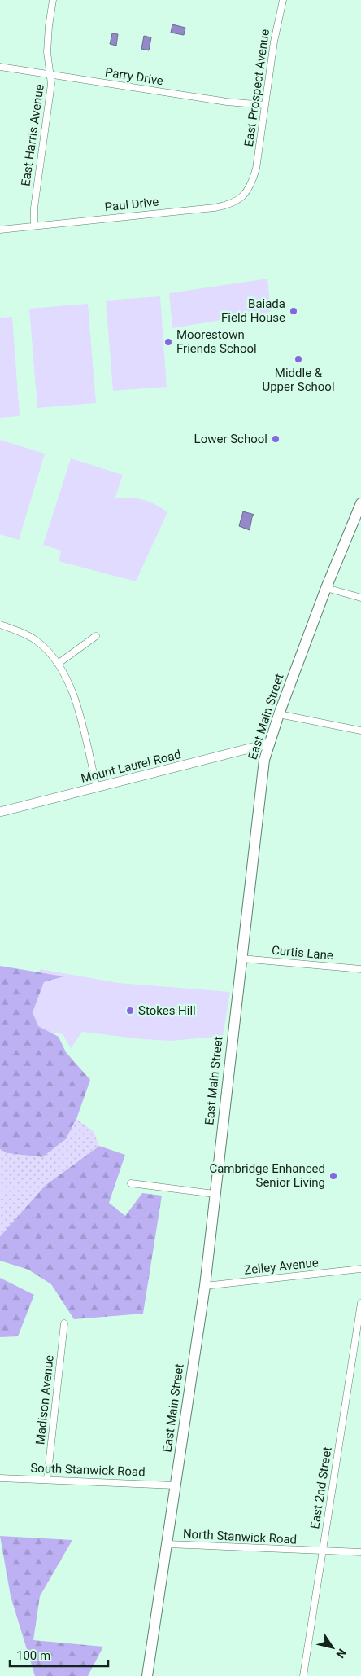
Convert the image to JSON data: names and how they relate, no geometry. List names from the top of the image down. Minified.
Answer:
{"streets":{"main road":["East Main Street","Mount Laurel Road"],"street":["Parry Drive","East Prospect Avenue","East Harris Avenue","Paul Drive","Curtis Lane","Zelley Avenue","Madison Avenue","South Stanwick Road","East 2nd Street","North Stanwick Road"]},"crossings":[["Parry Drive","East Prospect Avenue"],["Parry Drive","East Harris Avenue"],["East Prospect Avenue","Paul Drive"],["East Harris Avenue","Paul Drive"],["East Main Street","Mount Laurel Road"],["East Main Street","Curtis Lane"],["East Main Street","Zelley Avenue"],["East Main Street","South Stanwick Road"],["East Main Street","North Stanwick Road"],["Madison Avenue","South Stanwick Road"],["East 2nd Street","North Stanwick Road"]],"places":["Baiada Field House","Moorestown Friends School","Middle & Upper School","Lower School","Stokes Hill","Cambridge Enhanced Senior Living"],"scale_bar":"100 m","north":"bottom right"}
